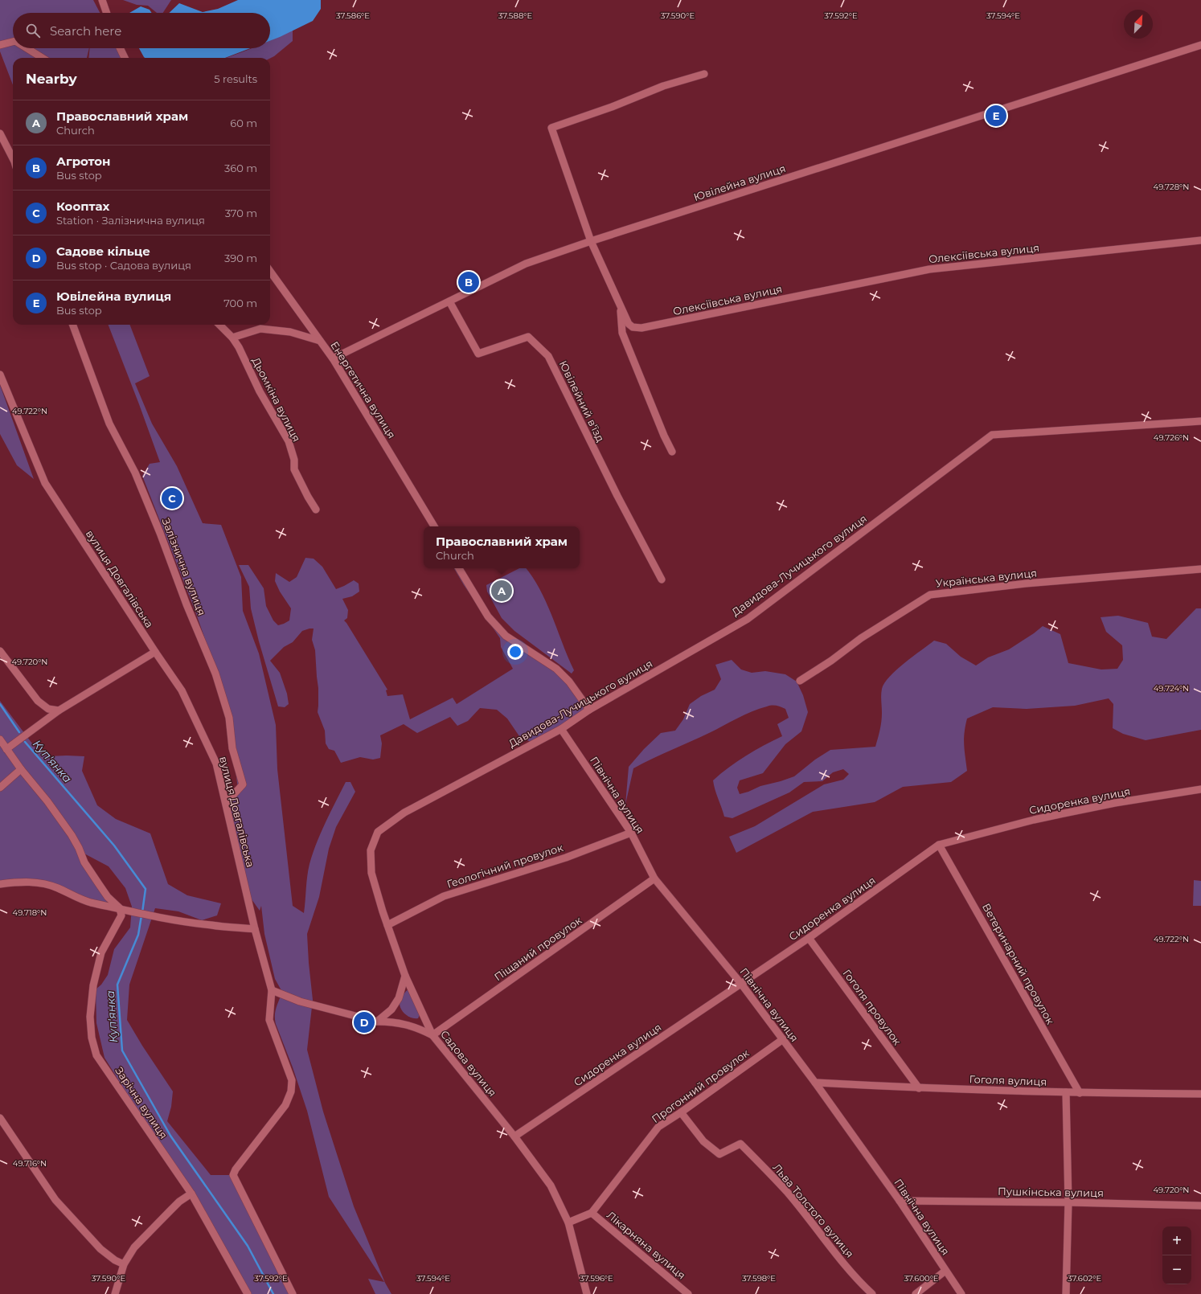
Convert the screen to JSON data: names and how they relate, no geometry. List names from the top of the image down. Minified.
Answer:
{"streets":{"street":["Ювілейна вулиця","Олексіївська вулиця","Енергетична вулиця","Дьомкіна вулиця","Ювілейний в'їзд","Давидова-Лучицького вулиця","Залізнична вулиця","Українська вулиця","вулиця Довгалівська","Північна вулиця","Сидоренка вулиця","Геологічний провулок","Піщаний провулок","Ветеринарний провулок","Гоголя провулок","Садова вулиця","Гоголя вулиця","Прогонний провулок","Зарічна вулиця","Пушкінська вулиця","Льва Толстого вулиця","Лікарняна вулиця"]},"crossings":[["Ювілейна вулиця","Олексіївська вулиця"],["Ювілейна вулиця","Енергетична вулиця"],["Ювілейна вулиця","Ювілейний в'їзд"],["Давидова-Лучицького вулиця","Північна вулиця"],["Давидова-Лучицького вулиця","Садова вулиця"],["Залізнична вулиця","вулиця Довгалівська"],["Північна вулиця","Сидоренка вулиця"],["Північна вулиця","Геологічний провулок"],["Північна вулиця","Піщаний провулок"],["Північна вулиця","Гоголя вулиця"],["Північна вулиця","Прогонний провулок"],["Північна вулиця","Пушкінська вулиця"],["Сидоренка вулиця","Ветеринарний провулок"],["Сидоренка вулиця","Гоголя провулок"],["Сидоренка вулиця","Садова вулиця"],["Геологічний провулок","Садова вулиця"],["Піщаний провулок","Садова вулиця"],["Ветеринарний провулок","Гоголя вулиця"],["Гоголя провулок","Гоголя вулиця"],["Садова вулиця","Прогонний провулок"],["Прогонний провулок","Льва Толстого вулиця"],["Прогонний провулок","Лікарняна вулиця"]],"water":["Куп'янка"],"north":"top right","page":{"search":"Search here","heading":["Nearby","5 results"],"list":[{"mark":"A","name":"Православний храм","note":"Church","value":"60 m"},{"mark":"B","name":"Агротон","note":"Bus stop","value":"360 m"},{"mark":"C","name":"Кооптах","note":"Station · Залізнична вулиця","value":"370 m"},{"mark":"D","name":"Садове кільце","note":"Bus stop · Садова вулиця","value":"390 m"},{"mark":"E","name":"Ювілейна вулиця","note":"Bus stop","value":"700 m"}],"pins":["E","B","C","A","D"],"popup":["Православний храм","Church"],"map_buttons":["+","−"]},"coordinates":["37.586°E","37.588°E","37.590°E","37.592°E","37.594°E","49.728°N","49.722°N","49.726°N","49.720°N","49.724°N","49.718°N","49.716°N","37.596°E","37.598°E","37.600°E","37.602°E"]}
